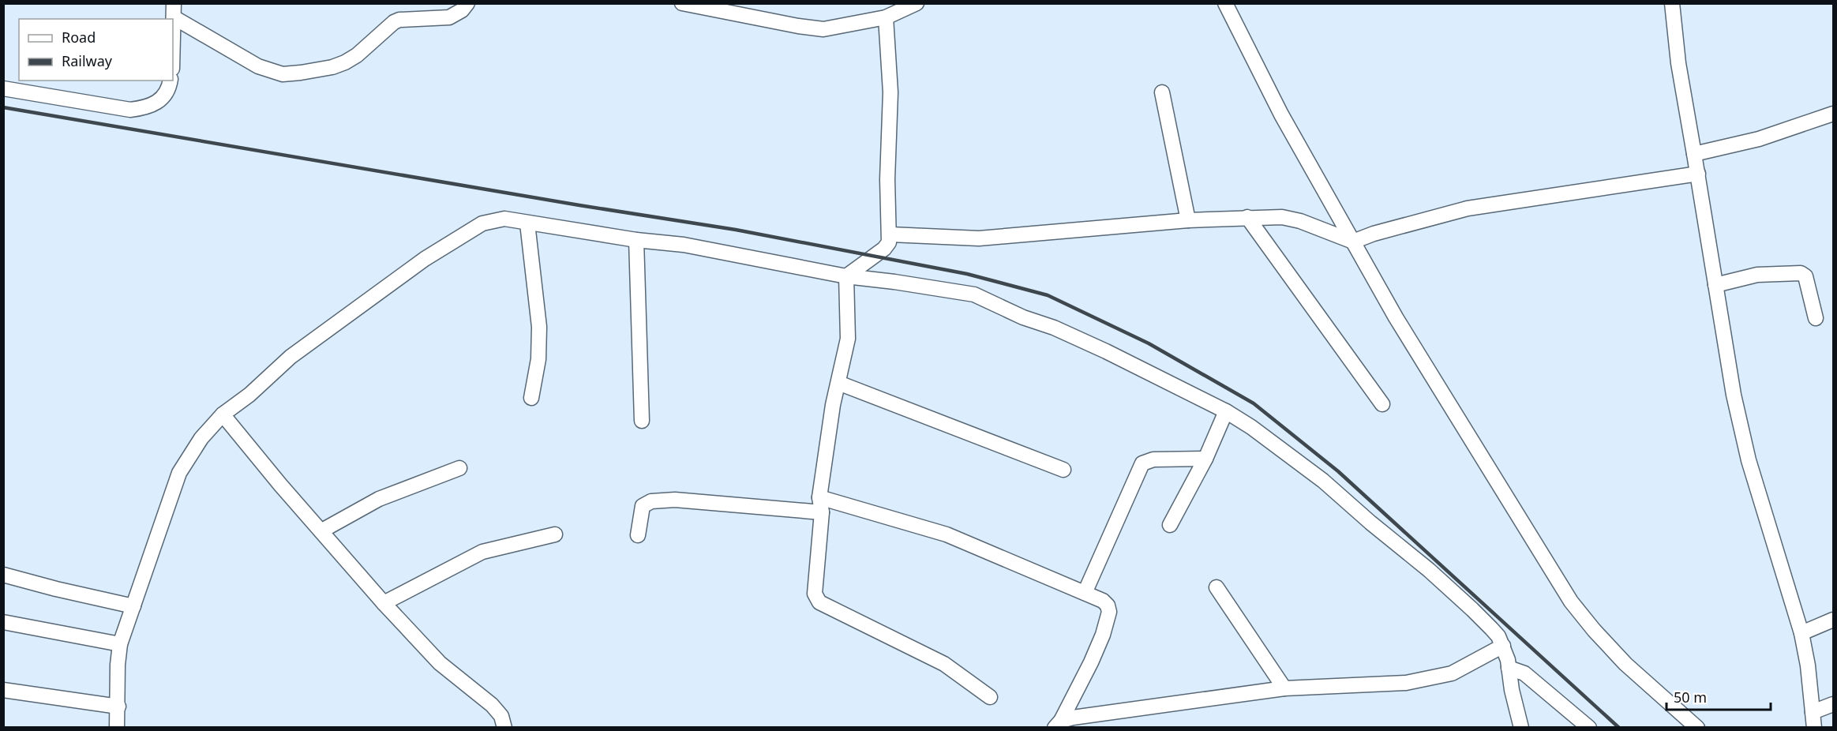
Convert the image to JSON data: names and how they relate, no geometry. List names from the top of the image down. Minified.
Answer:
{"legend":["Road","Railway"],"scale_bar":"50 m"}
